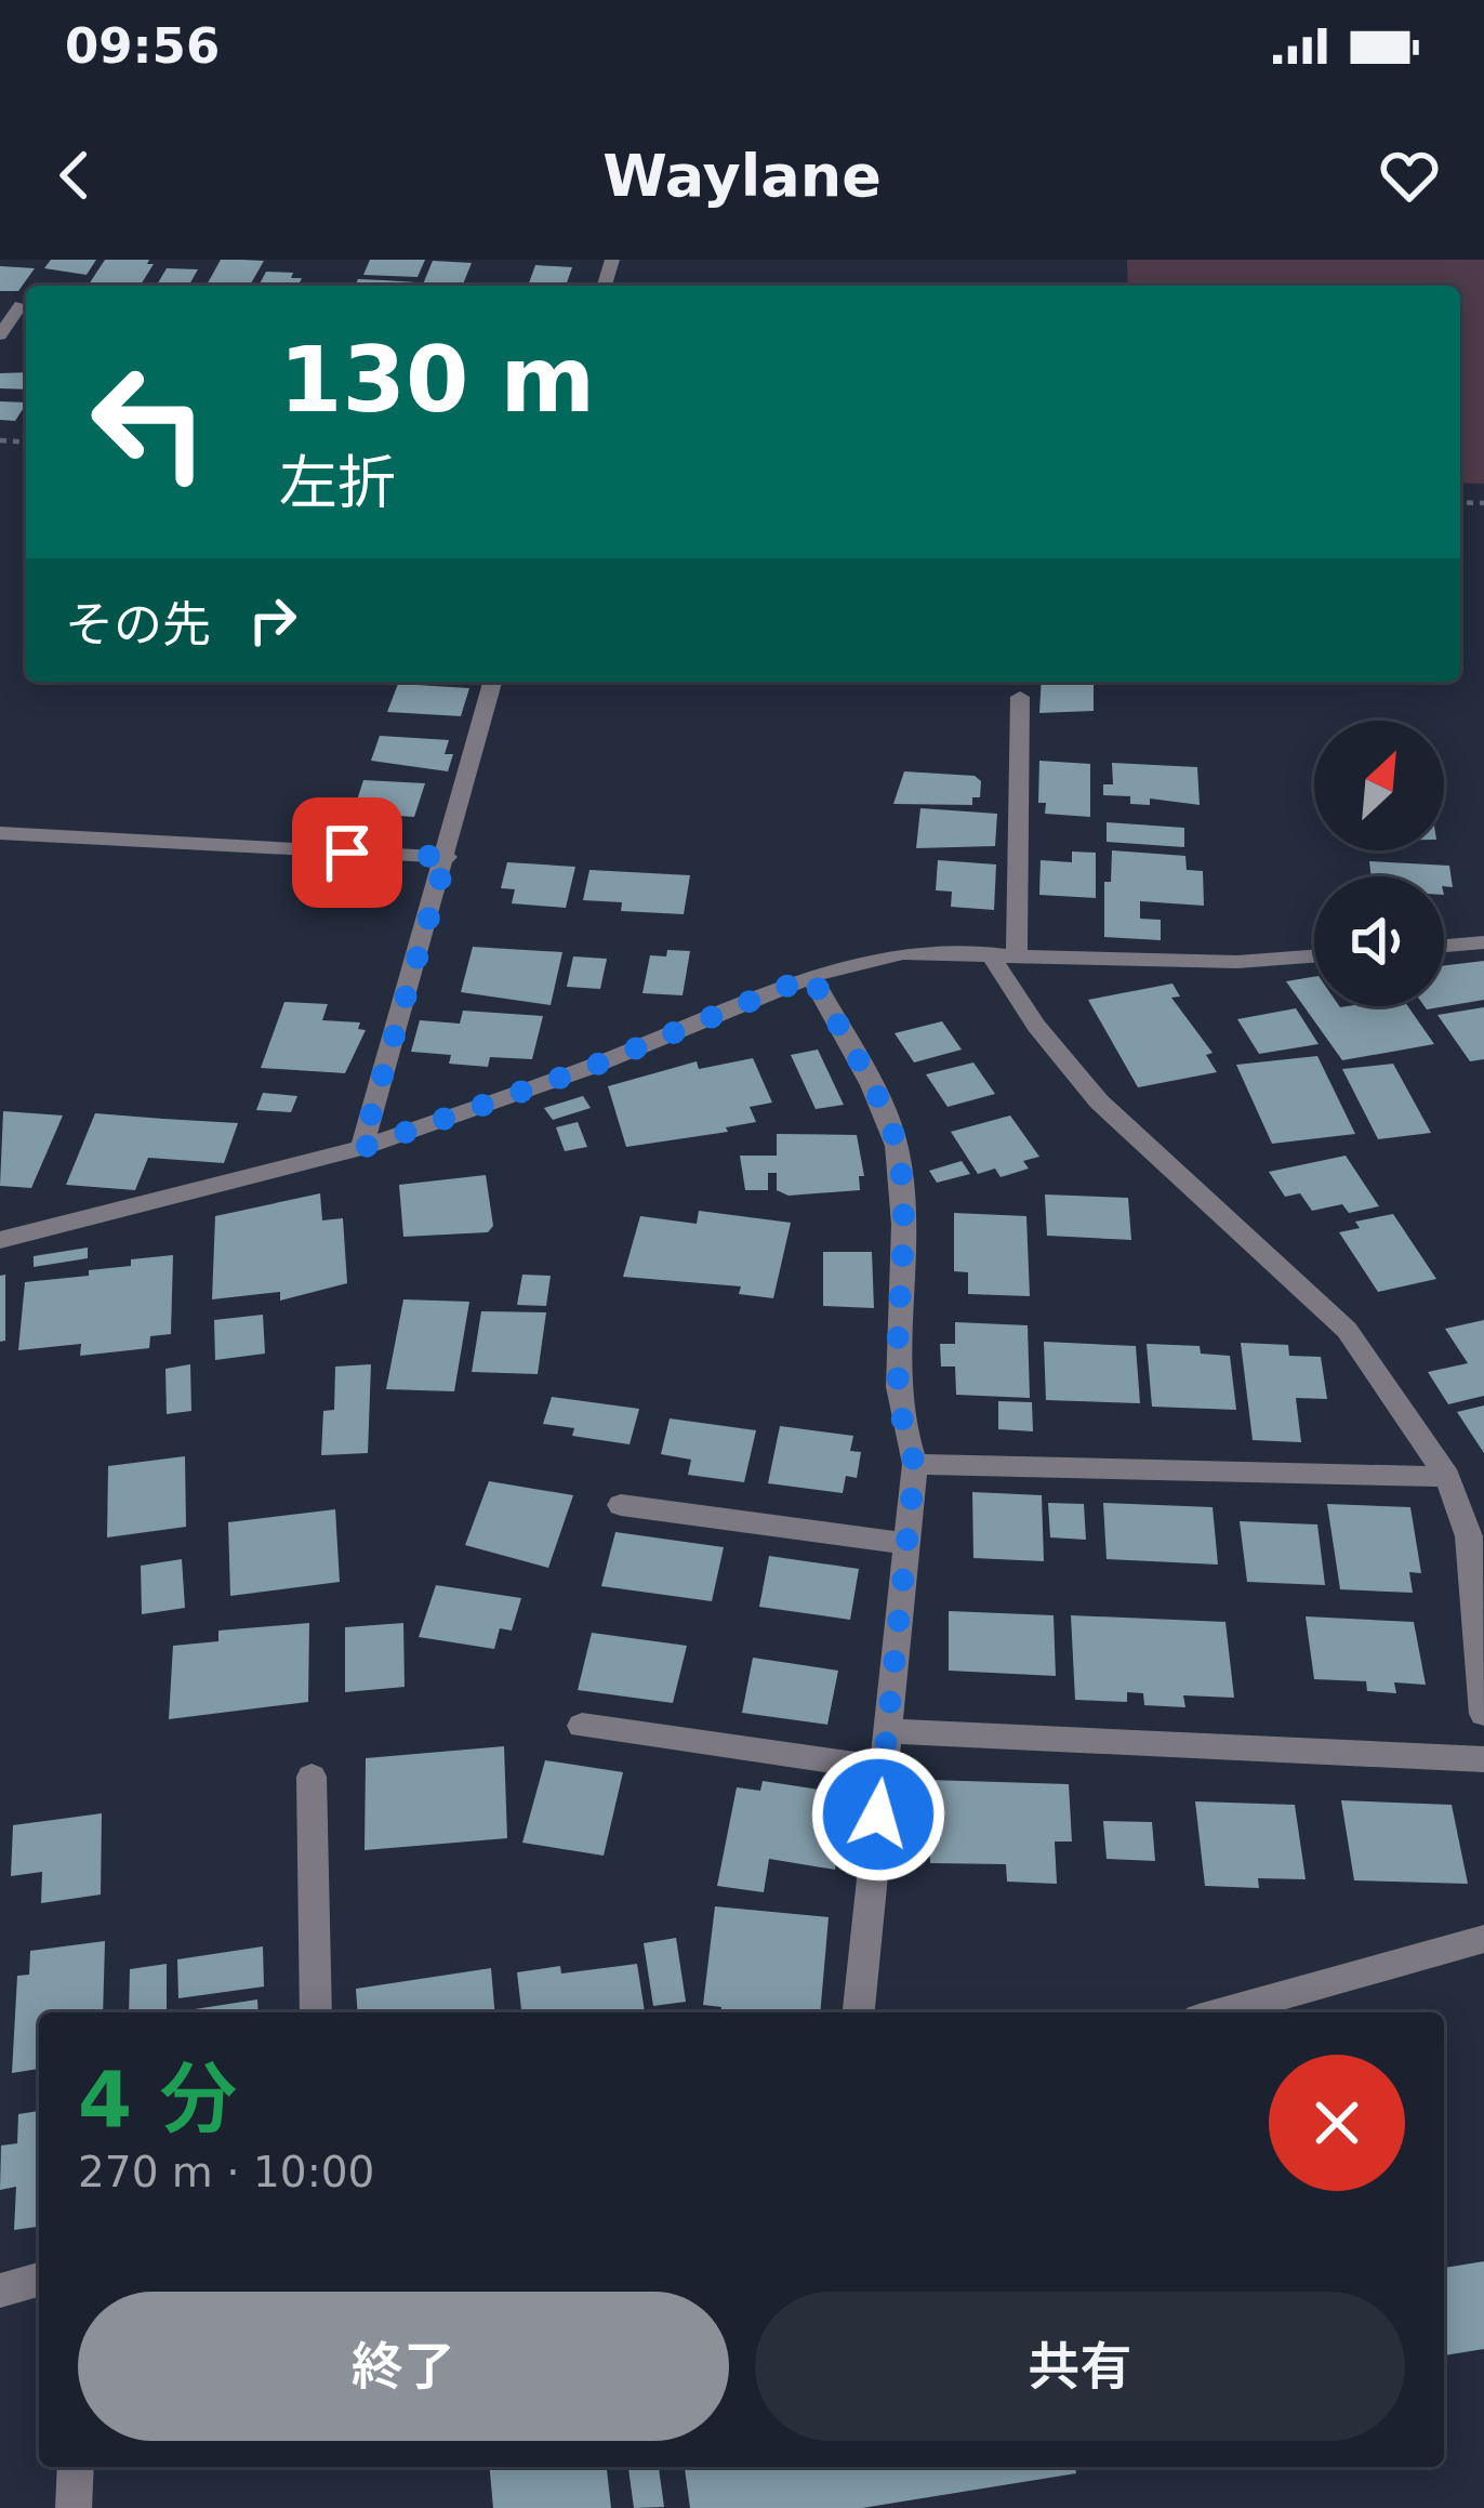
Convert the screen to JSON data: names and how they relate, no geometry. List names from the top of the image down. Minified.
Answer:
{"north":"top right","page":{"status":"09:56","header":"Waylane","turn":["130 m","左折"],"then":"その先","heading":["4 分","270 m · 10:00"],"buttons":["終了","共有"]}}
